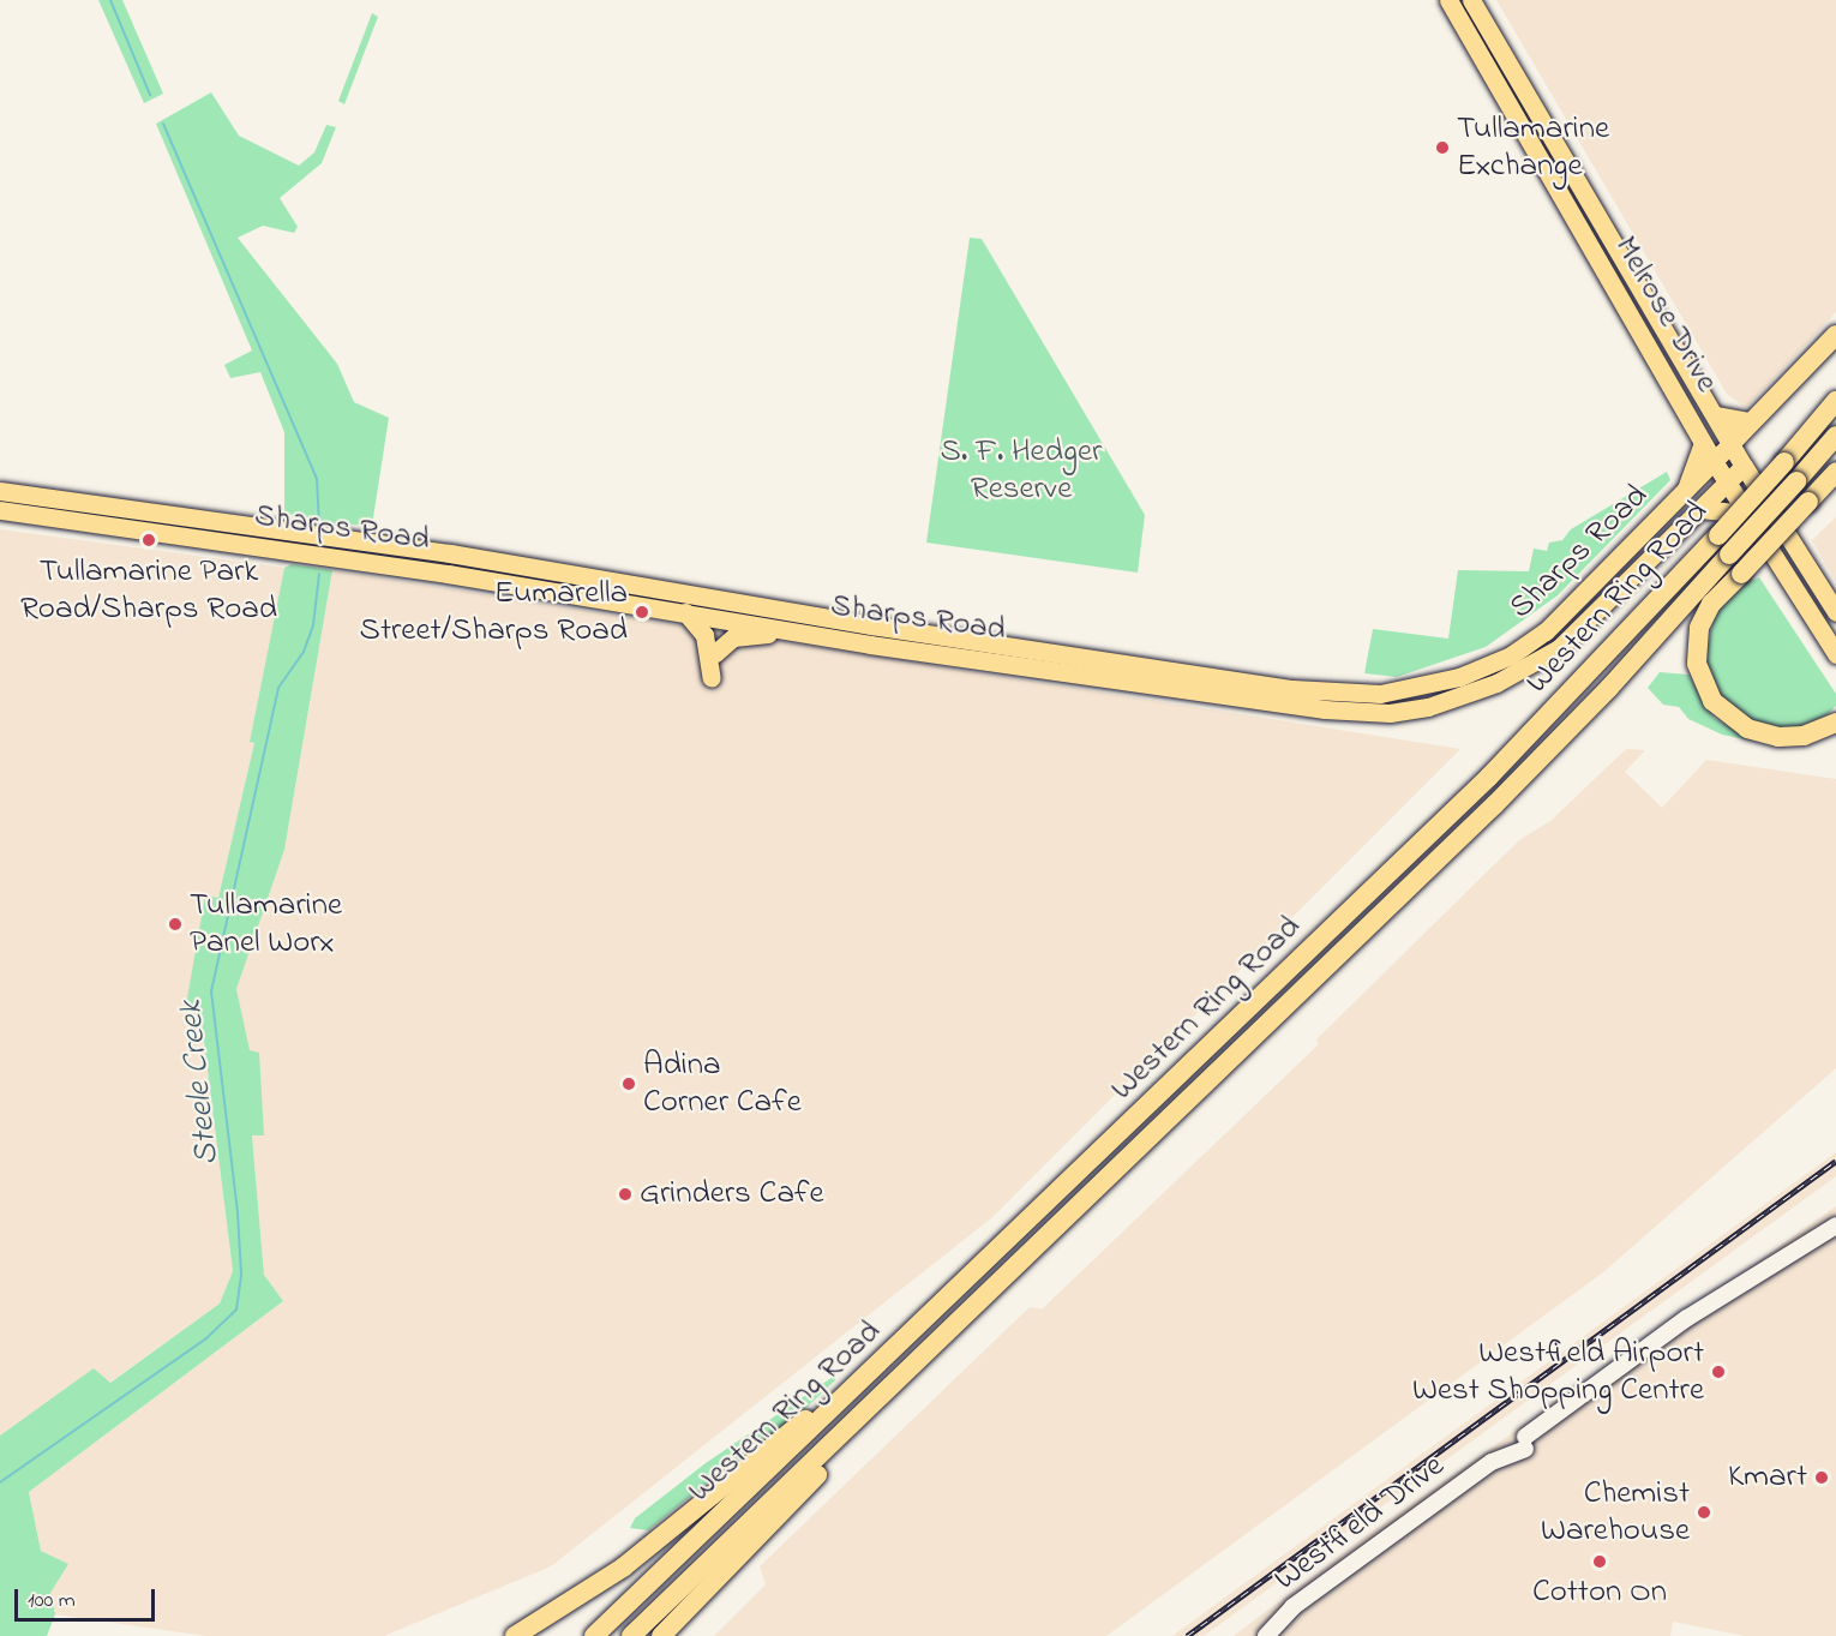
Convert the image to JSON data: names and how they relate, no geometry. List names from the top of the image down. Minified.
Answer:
{"streets":{"highway":["Western Ring Road"],"main road":["Melrose Drive","Sharps Road","Westfield Drive"]},"crossings":[["Melrose Drive","Sharps Road"]],"water":["Steele Creek"],"parks":["S. F. Hedger Reserve"],"places":["Tullamarine Exchange","Tullamarine Park Road/Sharps Road","Eumarella Street/Sharps Road","Tullamarine Panel Worx","Adina Corner Cafe","Grinders Cafe","Westfield Airport West Shopping Centre","Kmart","Chemist Warehouse","Cotton On"],"scale_bar":"100 m"}
